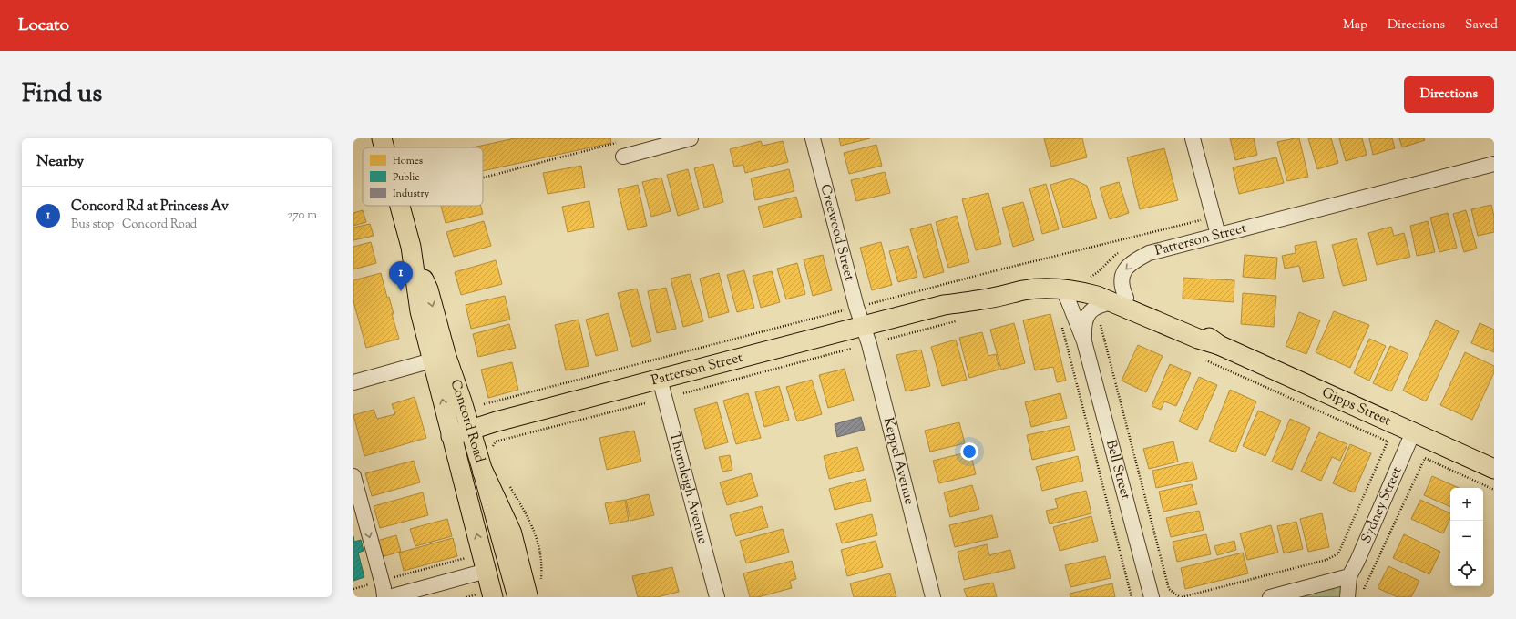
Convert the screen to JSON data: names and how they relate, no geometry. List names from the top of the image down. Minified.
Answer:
{"streets":{"main road":["Patterson Street","Gipps Street","Concord Road"],"street":["Creewood Street","Keppel Avenue","Bell Street","Thornleigh Avenue","Sydney Street"]},"crossings":[["Creewood Street","Patterson Street"],["Creewood Street","Keppel Avenue"],["Patterson Street","Gipps Street"],["Patterson Street","Concord Road"],["Patterson Street","Keppel Avenue"],["Patterson Street","Bell Street"],["Patterson Street","Thornleigh Avenue"],["Gipps Street","Bell Street"],["Gipps Street","Sydney Street"]],"legend":["Homes","Public","Industry"],"page":{"header":"Locato","nav":["Map","Directions","Saved"],"title":"Find us","buttons":"Directions","heading":"Nearby","list":[{"mark":"1","name":"Concord Rd at Princess Av","note":"Bus stop · Concord Road","value":"270 m"}],"pins":"1","map_buttons":["+","−"]}}
